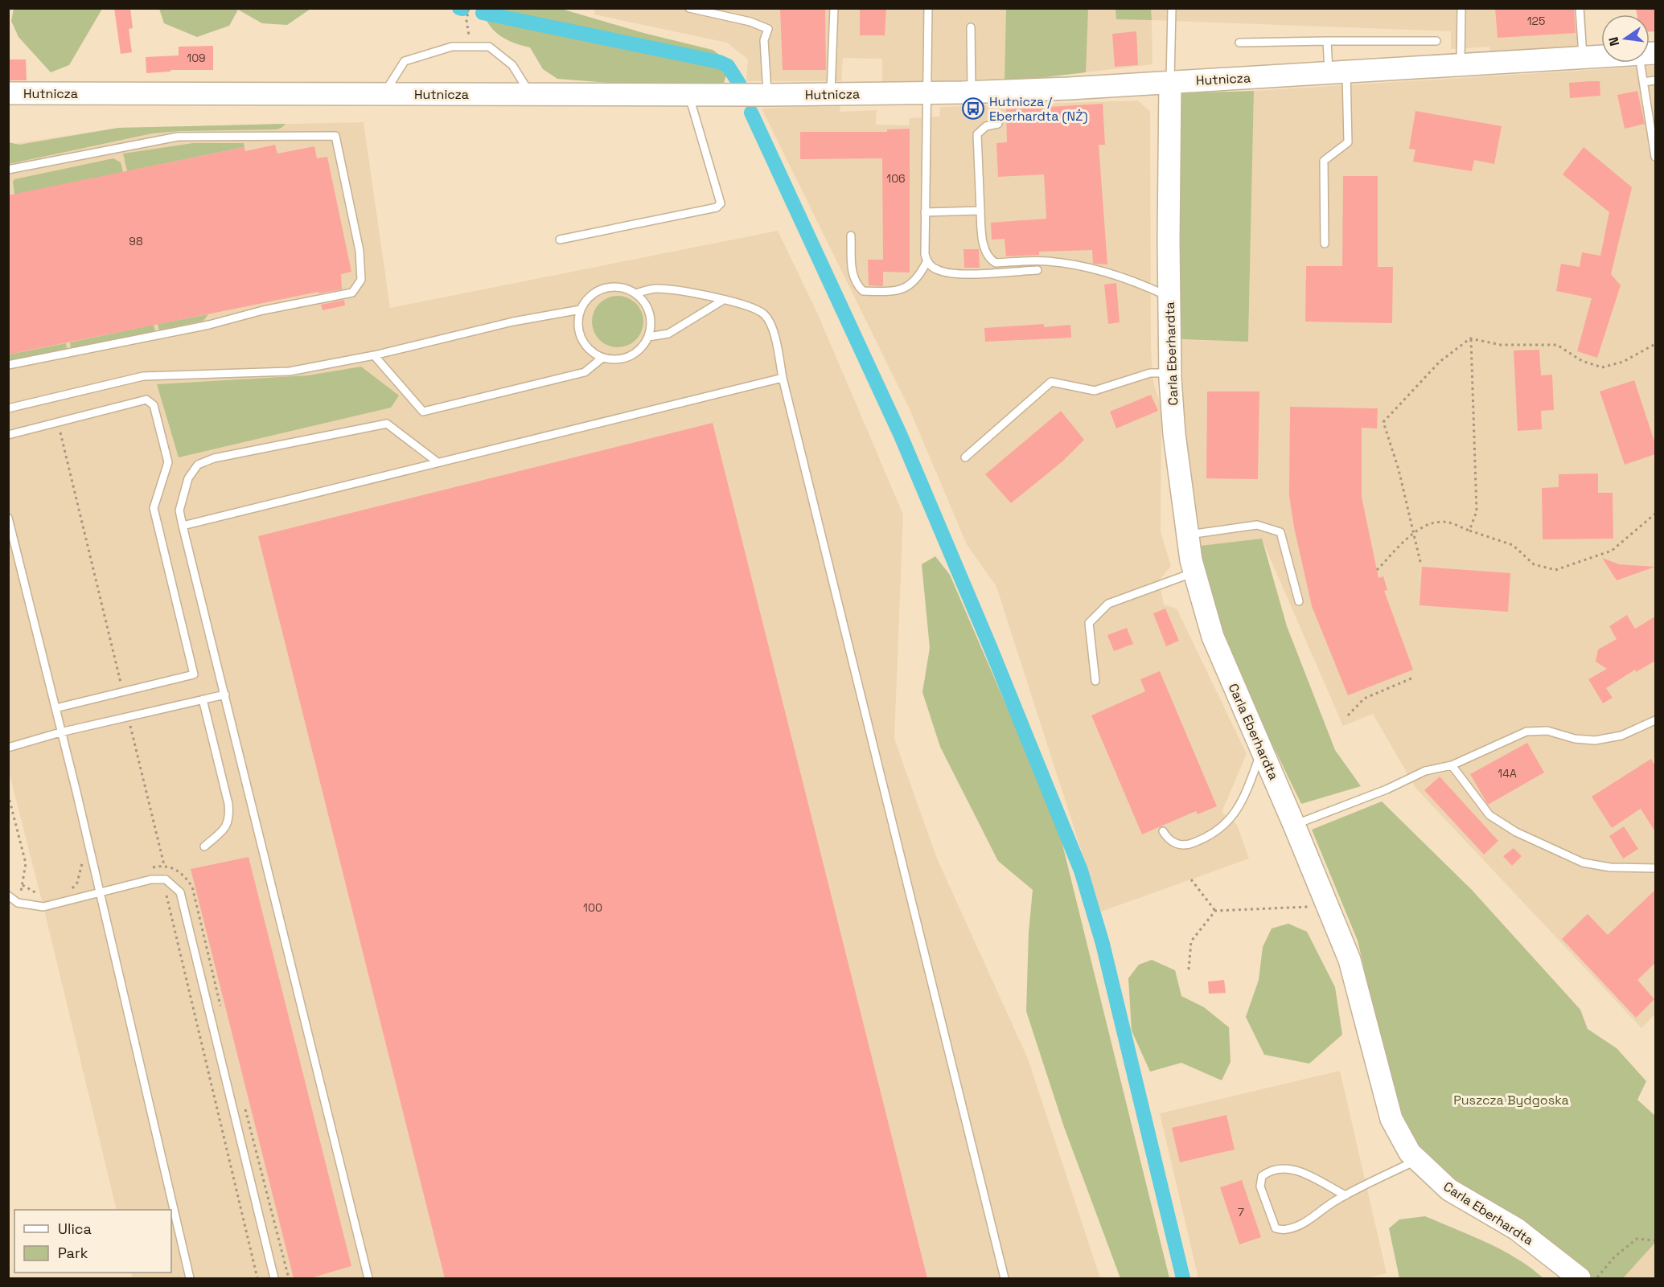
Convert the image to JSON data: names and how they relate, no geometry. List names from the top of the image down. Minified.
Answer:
{"streets":{"street":["Hutnicza","Carla Eberhardta"]},"crossings":[["Hutnicza","Carla Eberhardta"]],"parks":["Puszcza Bydgoska"],"places":{"bus stop":["Hutnicza / Eberhardta (NŻ)"]},"house_numbers":["125","109","106","98","14A","100","7"],"legend":["Ulica","Park"],"north":"left"}
